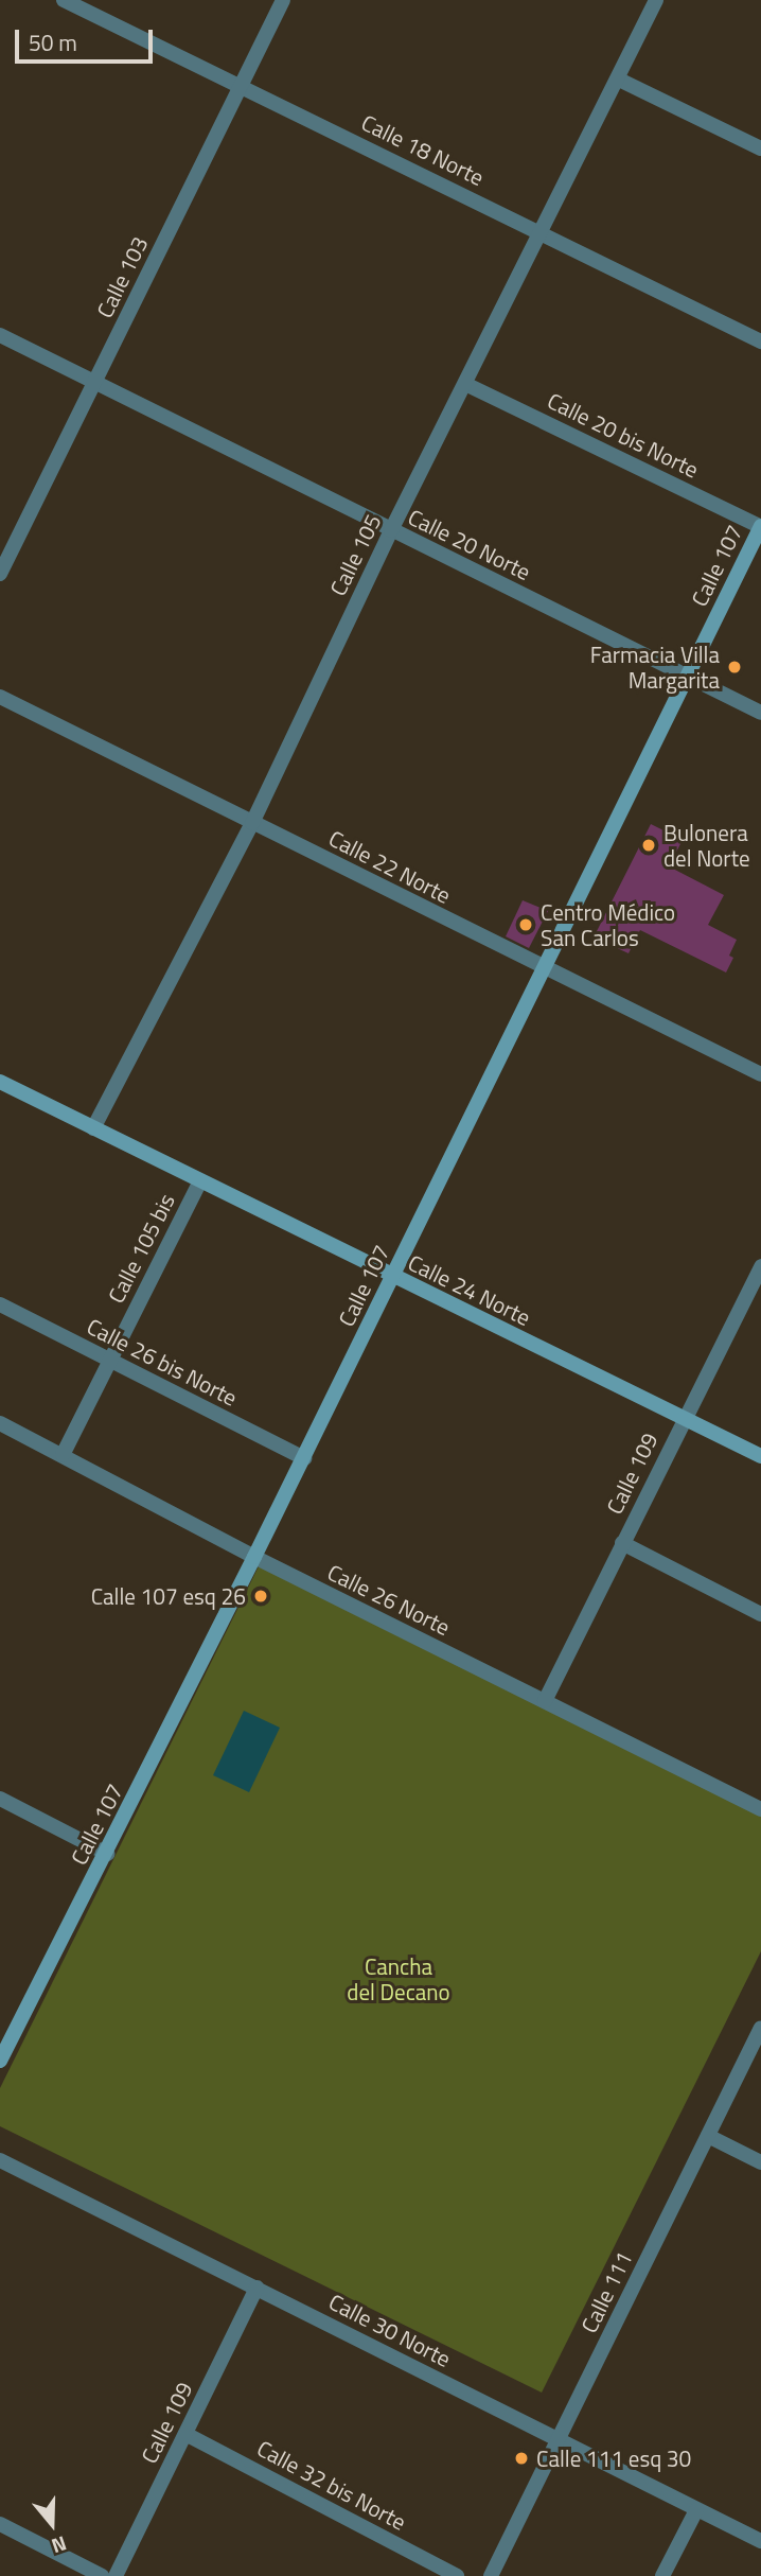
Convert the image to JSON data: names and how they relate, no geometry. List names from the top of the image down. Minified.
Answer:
{"streets":{"street":["Calle 18 Norte","Calle 103","Calle 20 bis Norte","Calle 20 Norte","Calle 105","Calle 107","Calle 22 Norte","Calle 105 bis","Calle 24 Norte","Calle 26 bis Norte","Calle 109","Calle 26 Norte","Calle 111","Calle 30 Norte","Calle 32 bis Norte"]},"crossings":[["Calle 18 Norte","Calle 103"],["Calle 18 Norte","Calle 105"],["Calle 103","Calle 20 Norte"],["Calle 20 bis Norte","Calle 105"],["Calle 20 bis Norte","Calle 107"],["Calle 20 Norte","Calle 105"],["Calle 20 Norte","Calle 107"],["Calle 105","Calle 22 Norte"],["Calle 105","Calle 24 Norte"],["Calle 107","Calle 22 Norte"],["Calle 107","Calle 24 Norte"],["Calle 107","Calle 26 bis Norte"],["Calle 107","Calle 26 Norte"],["Calle 105 bis","Calle 24 Norte"],["Calle 105 bis","Calle 26 bis Norte"],["Calle 105 bis","Calle 26 Norte"],["Calle 24 Norte","Calle 109"],["Calle 109","Calle 26 Norte"],["Calle 109","Calle 30 Norte"],["Calle 109","Calle 32 bis Norte"],["Calle 111","Calle 30 Norte"]],"parks":["Cancha del Decano"],"places":["Farmacia Villa Margarita","Bulonera del Norte","Centro Médico San Carlos","Calle 107 esq 26","Calle 111 esq 30"],"scale_bar":"50 m","north":"bottom"}
